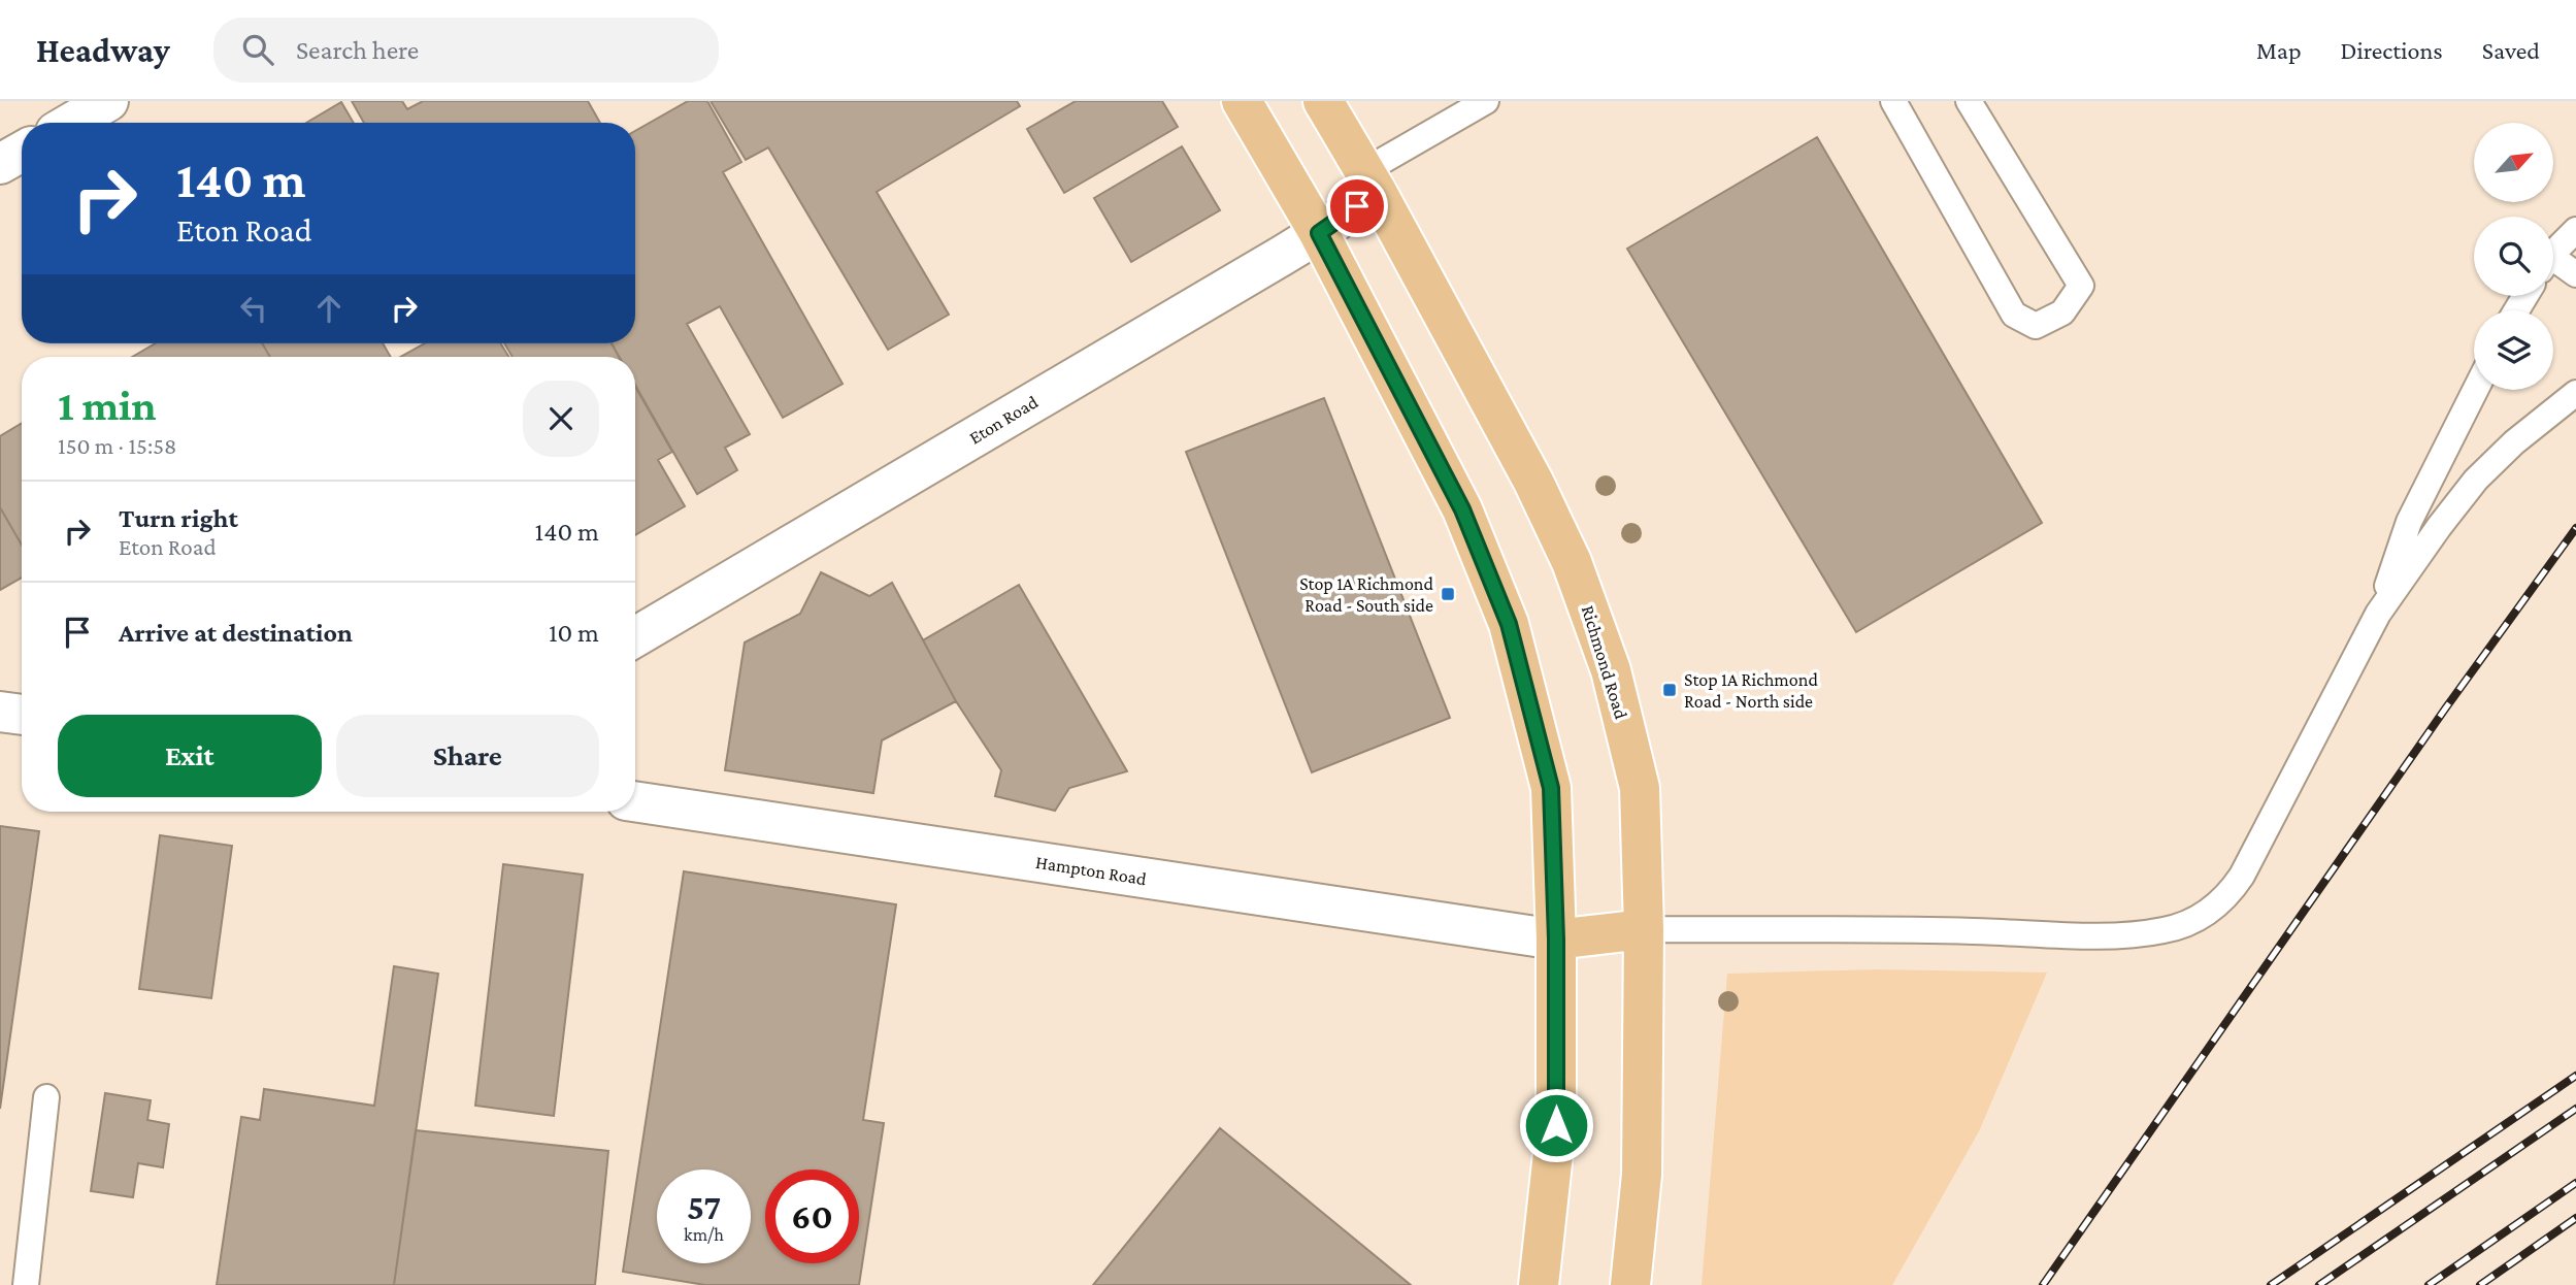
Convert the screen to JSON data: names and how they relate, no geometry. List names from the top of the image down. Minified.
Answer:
{"streets":{"main road":["Richmond Road"],"street":["Eton Road","Hampton Road"]},"crossings":[["Eton Road","Richmond Road"]],"places":{"transit":["Stop 1A Richmond Road - South side","Stop 1A Richmond Road - North side"]},"north":"top right","page":{"header":"Headway","search":"Search here","nav":["Map","Directions","Saved"],"turn":["140 m","Eton Road"],"heading":["1 min","150 m · 15:58"],"list":[{"name":"Turn right","note":"Eton Road","value":"140 m"},{"name":"Arrive at destination","value":"10 m"}],"buttons":["Exit","Share"],"speed":"57 km/h","limit":"60"}}
